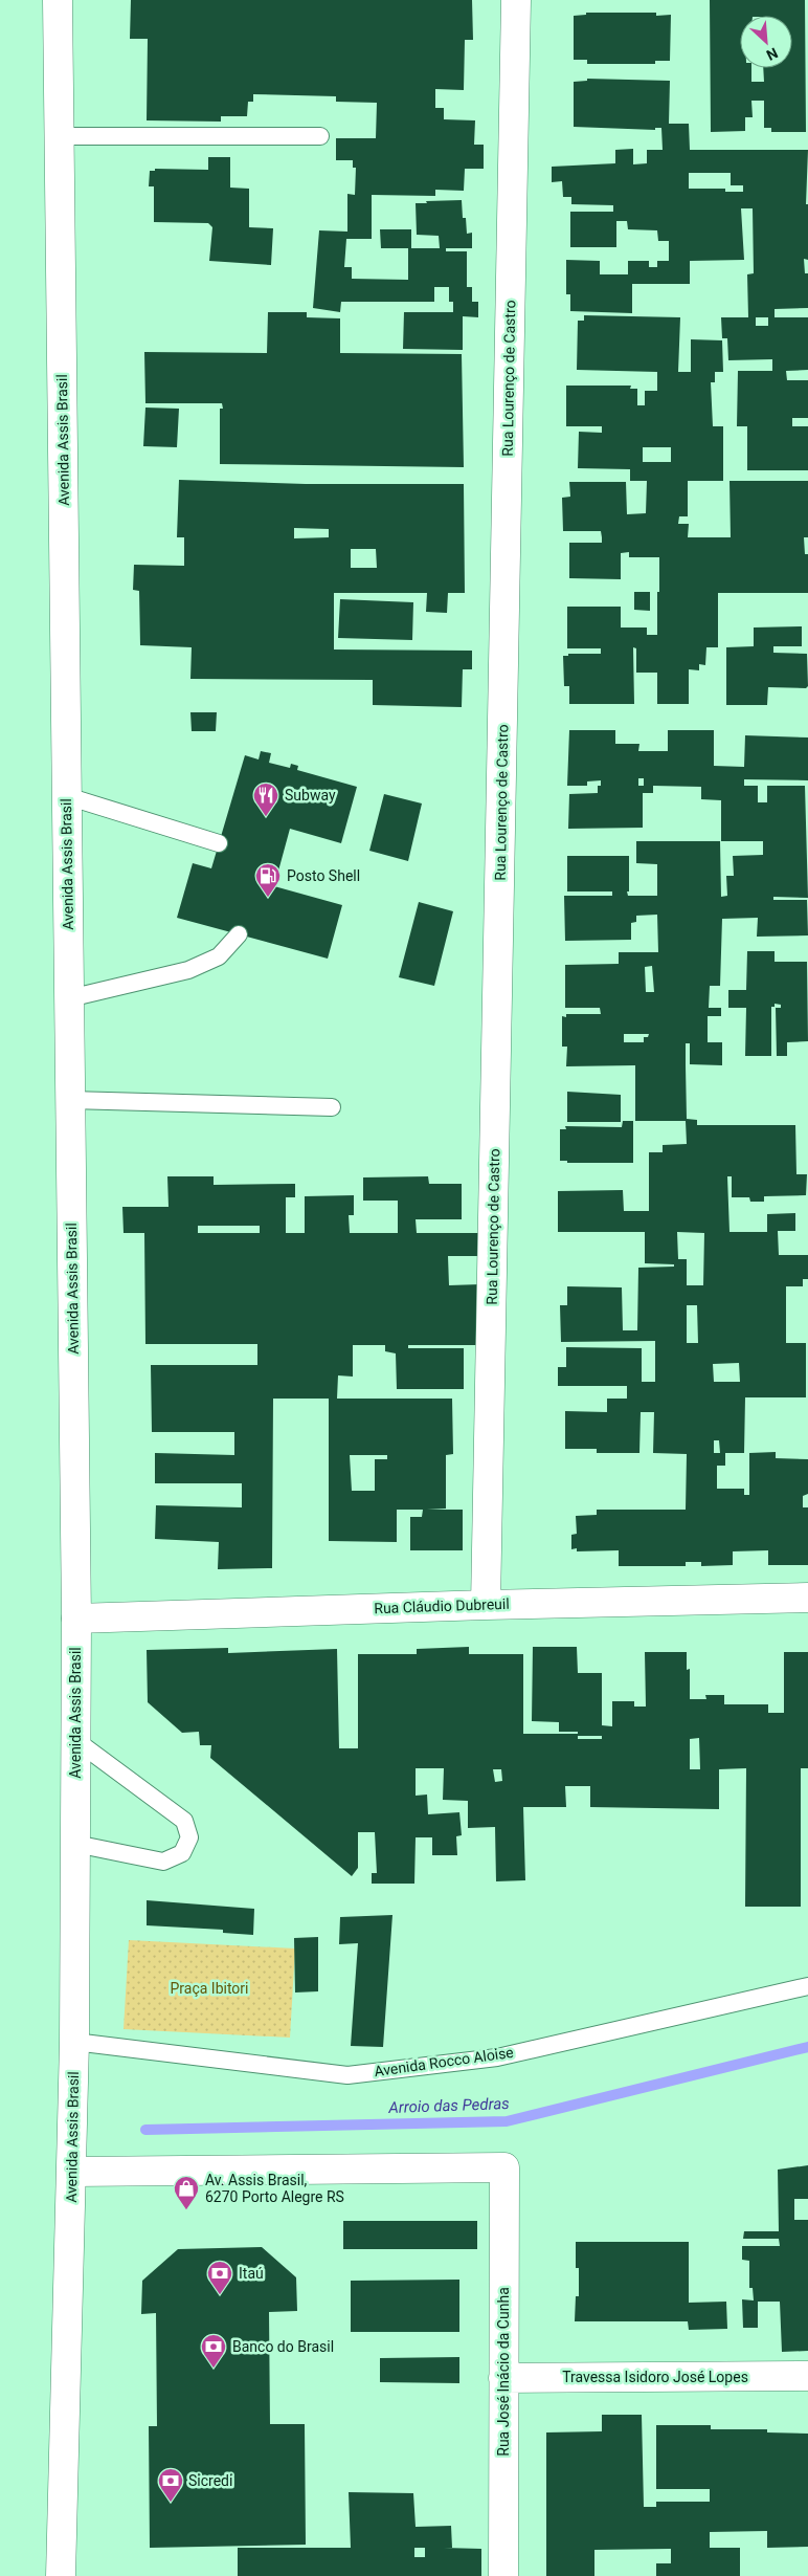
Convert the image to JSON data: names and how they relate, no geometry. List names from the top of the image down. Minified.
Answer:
{"streets":{"street":["Rua Lourenço de Castro","Avenida Assis Brasil","Rua Cláudio Dubreuil","Rua José Inácio da Cunha","Travessa Isidoro José Lopes"],"lane":["Avenida Rocco Aloise"]},"crossings":[["Rua Lourenço de Castro","Rua Cláudio Dubreuil"],["Avenida Assis Brasil","Rua Cláudio Dubreuil"],["Avenida Assis Brasil","Avenida Rocco Aloise"],["Avenida Assis Brasil","Rua José Inácio da Cunha"],["Rua José Inácio da Cunha","Travessa Isidoro José Lopes"]],"water":["Arroio das Pedras"],"parks":["Praça Ibitori"],"places":{"restaurant":["Subway"],"fuel station":["Posto Shell"],"shop":["Av. Assis Brasil, 6270 Porto Alegre RS"],"bank":["Itaú","Banco do Brasil","Sicredi"]},"north":"bottom right"}
